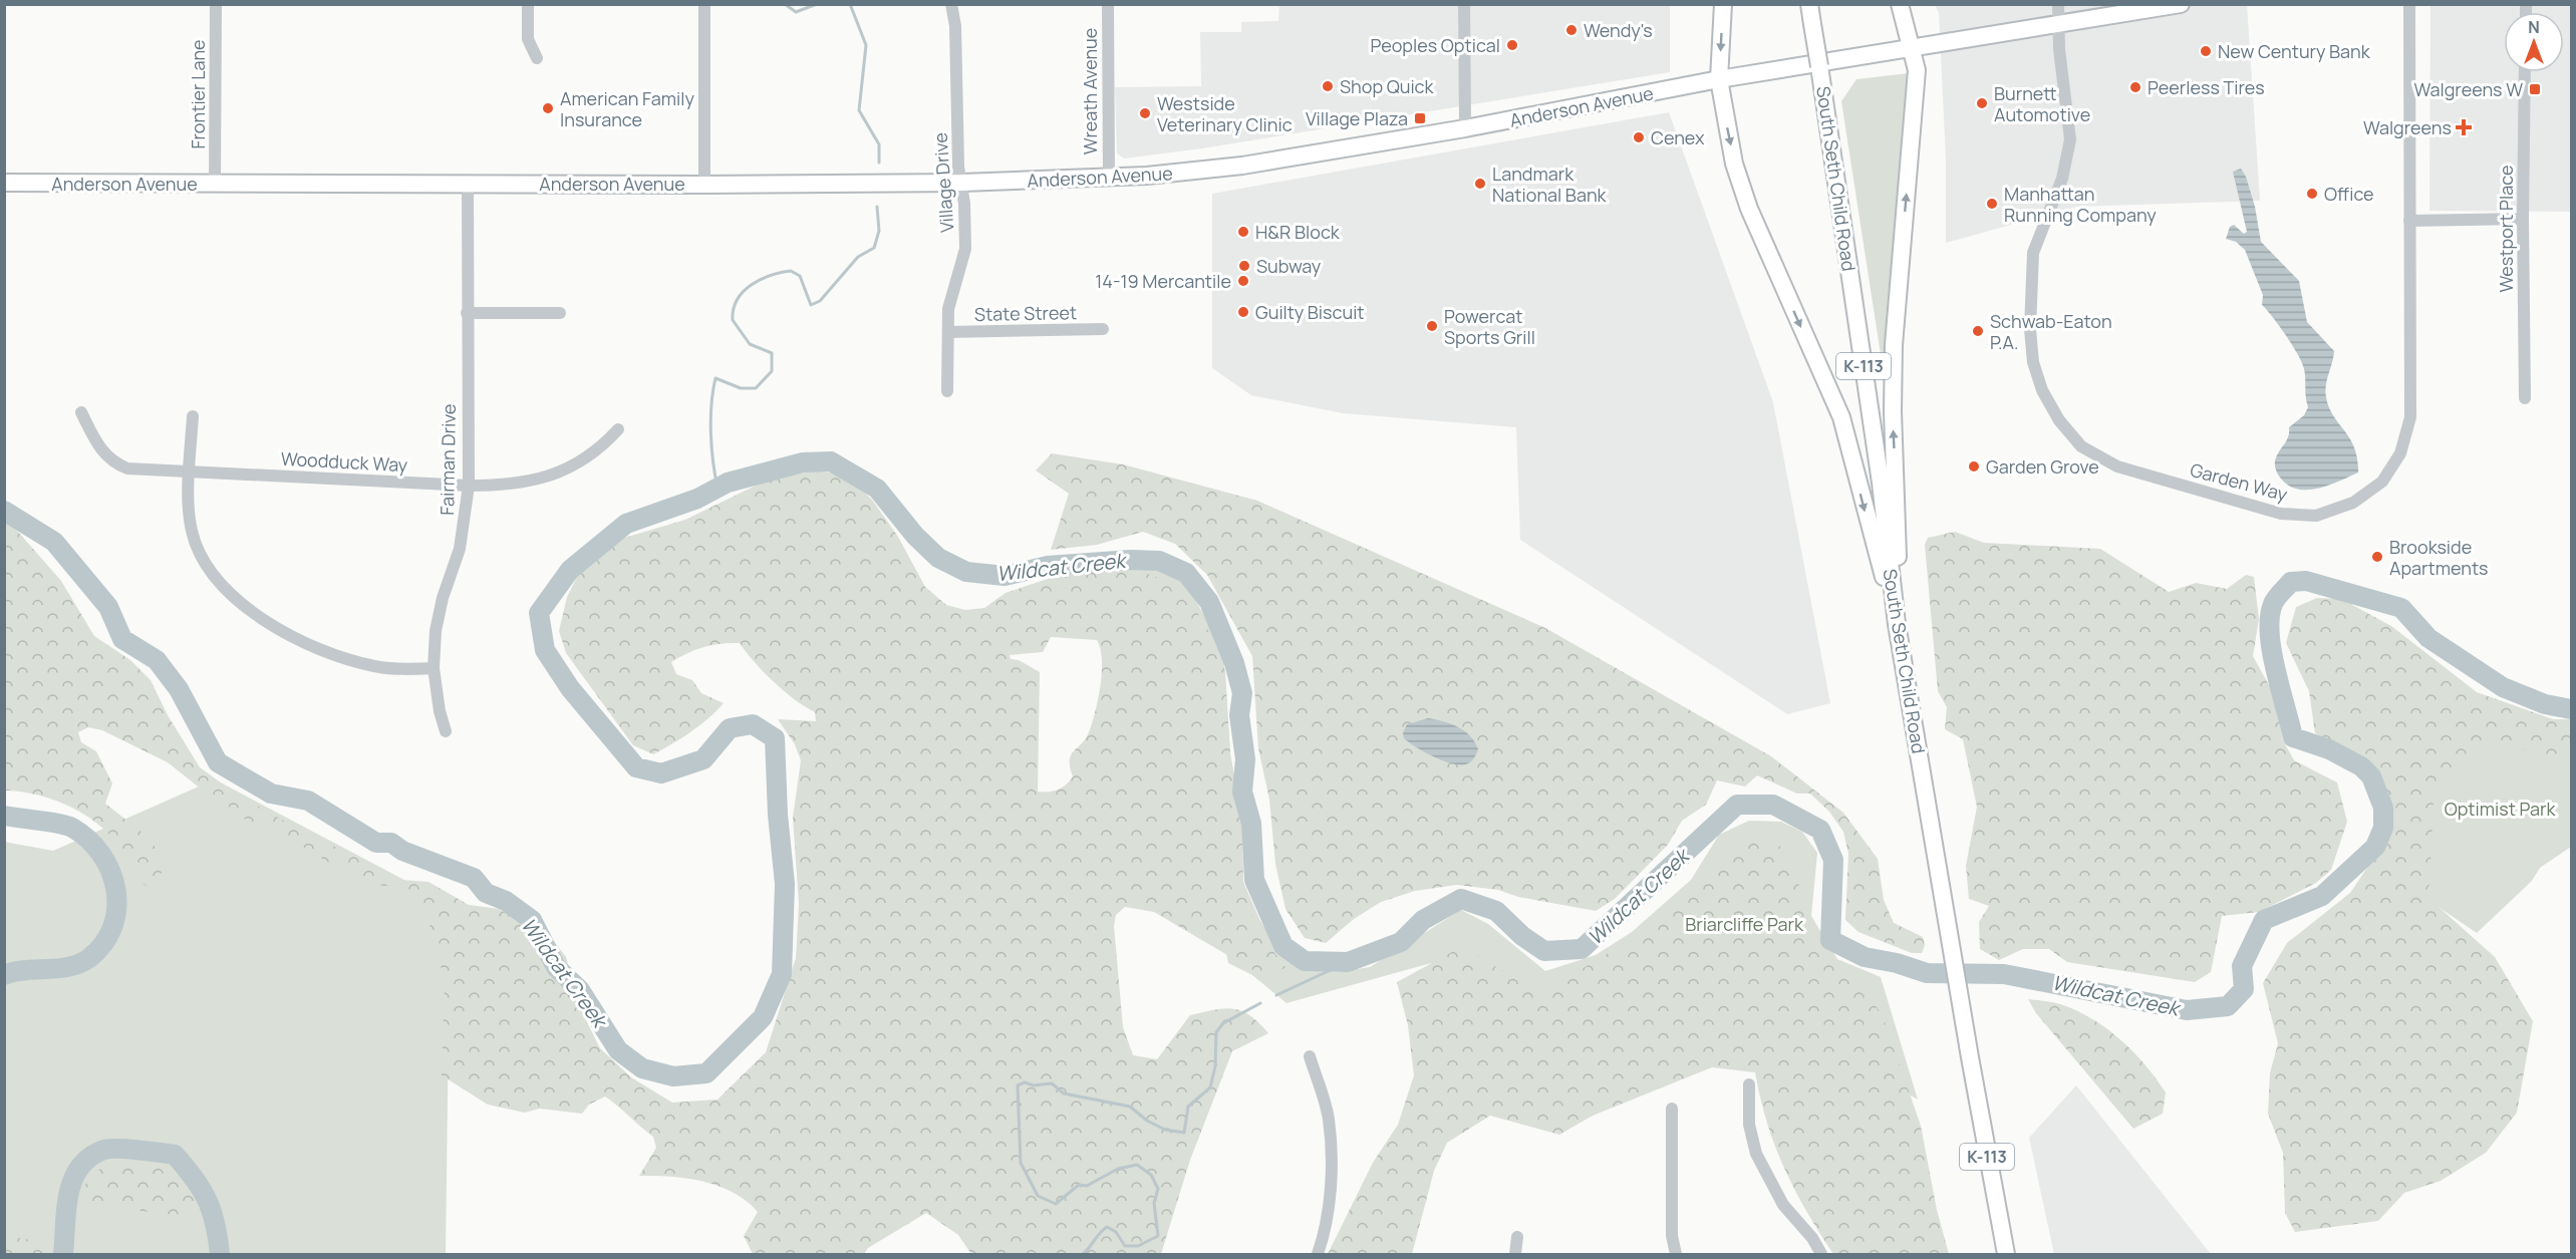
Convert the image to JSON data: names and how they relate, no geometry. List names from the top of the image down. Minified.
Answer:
{"streets":{"main road":["Anderson Avenue","South Seth Child Road","K-113"],"street":["Wreath Avenue","Frontier Lane","Village Drive","Westport Place","State Street","Fairman Drive","Woodduck Way","Garden Way"]},"crossings":[["Wreath Avenue","Anderson Avenue"],["Frontier Lane","Anderson Avenue"],["Anderson Avenue","Village Drive"],["Anderson Avenue","Fairman Drive"],["Anderson Avenue","Garden Way"],["Village Drive","State Street"],["Fairman Drive","Woodduck Way"]],"water":["Wildcat Creek"],"parks":["Optimist Park","Briarcliffe Park"],"places":{"other":["Wendy's","Peoples Optical","New Century Bank","Shop Quick","Peerless Tires","Burnett Automotive","American Family Insurance","Westside Veterinary Clinic","Cenex","Landmark National Bank","Office","Manhattan Running Company","H&R Block","Subway","14-19 Mercantile","Guilty Biscuit","Powercat Sports Grill","Schwab-Eaton P.A.","Garden Grove","Brookside Apartments"],"transit":["Walgreens W","Village Plaza"],"health":["Walgreens"]},"north":"top"}
